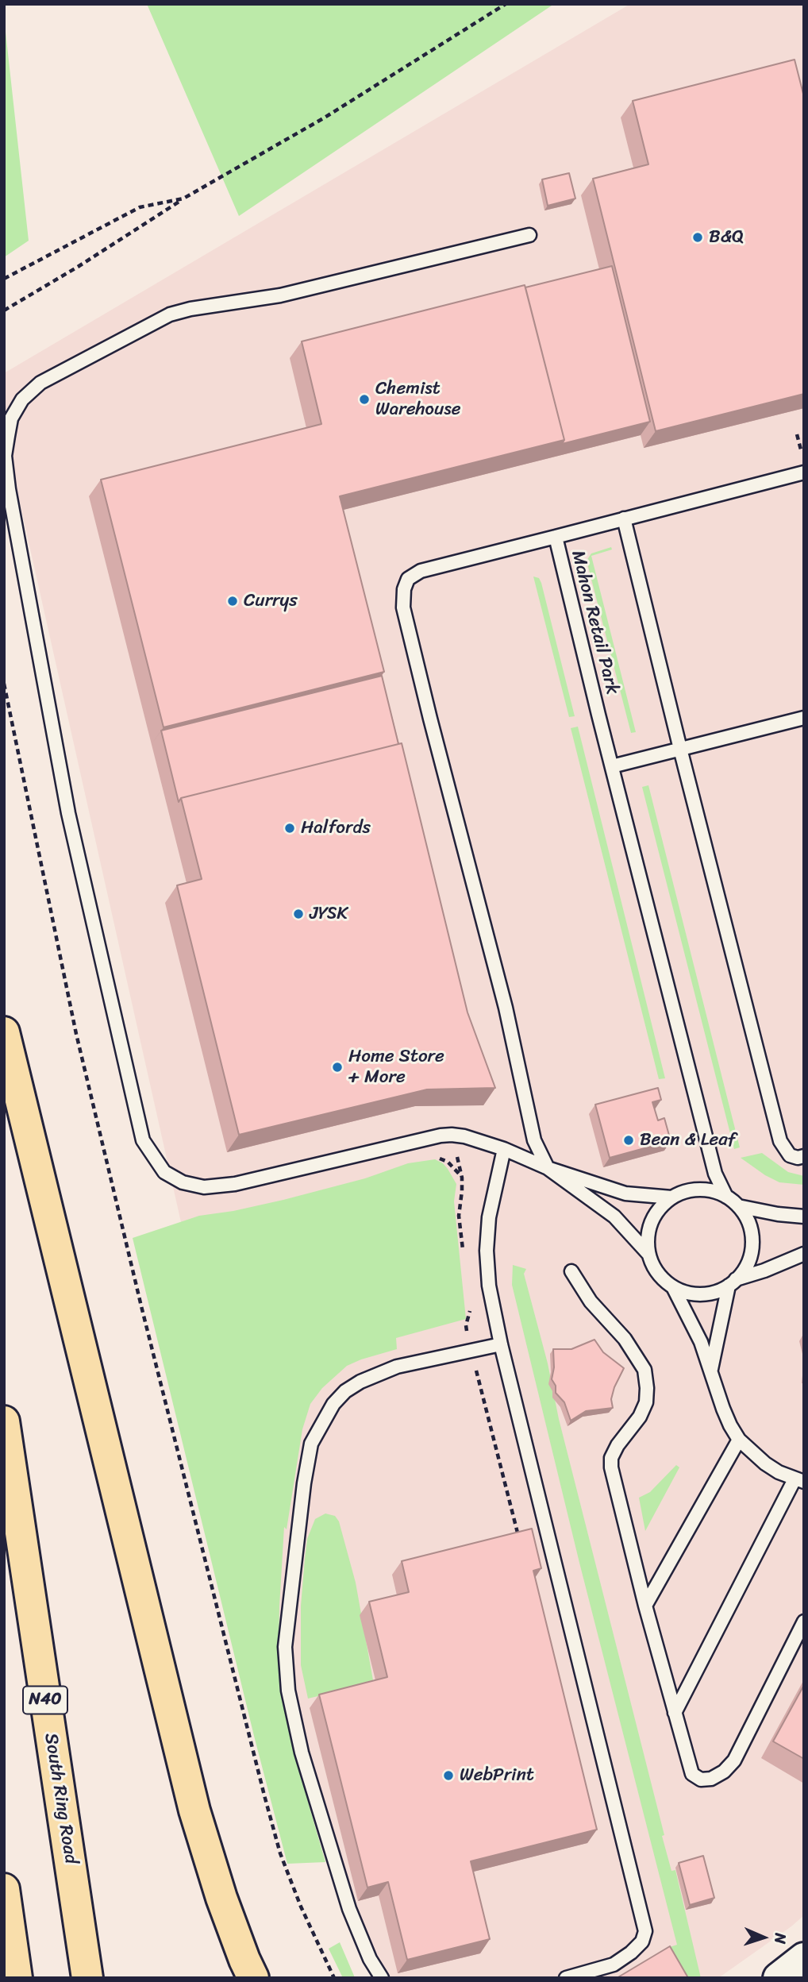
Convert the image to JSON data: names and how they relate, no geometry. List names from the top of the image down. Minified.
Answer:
{"streets":{"highway":["N40","South Ring Road"],"lane":["Mahon Retail Park"]},"places":["B&Q","Chemist Warehouse","Currys","Halfords","JYSK","Home Store + More","Bean & Leaf","WebPrint"],"north":"right"}
